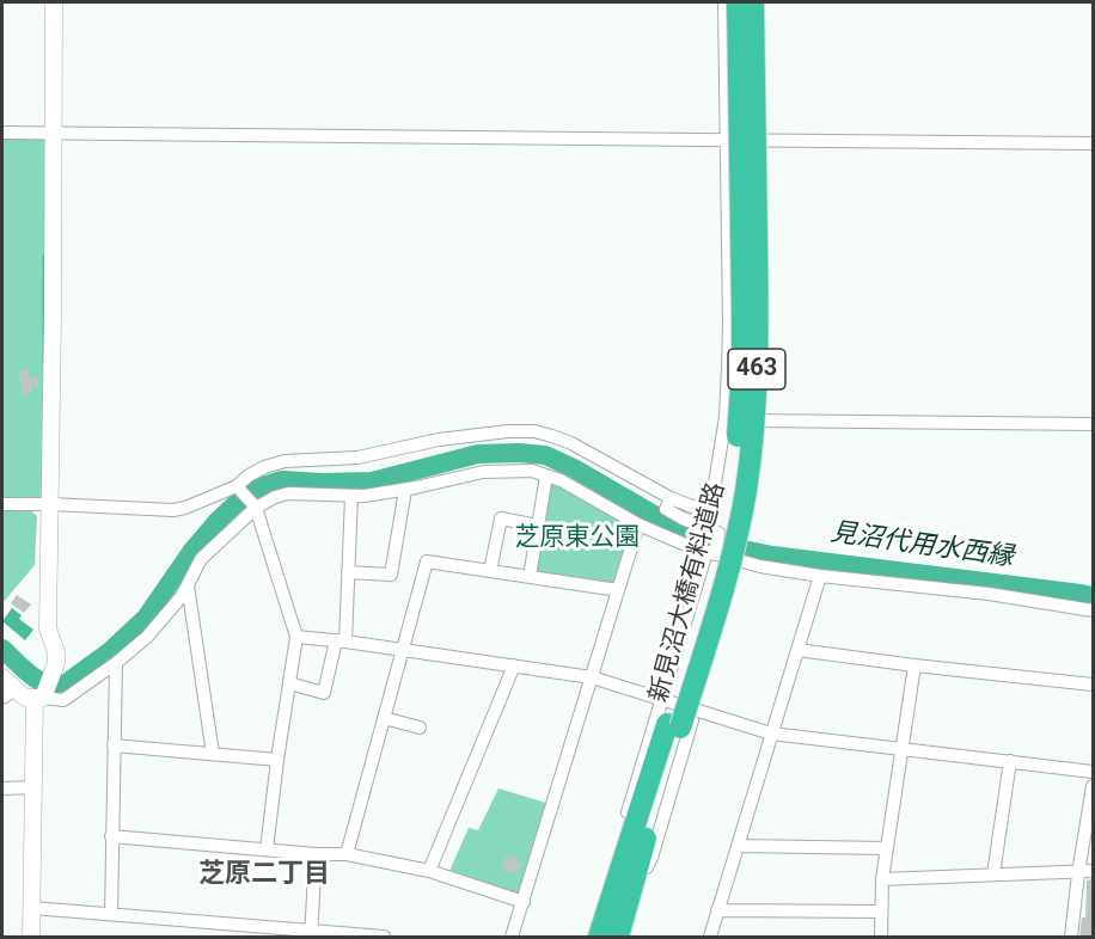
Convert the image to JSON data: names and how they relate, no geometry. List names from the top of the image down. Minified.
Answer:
{"streets":{"highway":["463","新見沼大橋有料道路"]},"crossings":[["463","新見沼大橋有料道路"]],"districts":["芝原二丁目"],"water":["見沼代用水西縁"],"parks":["芝原東公園"]}
